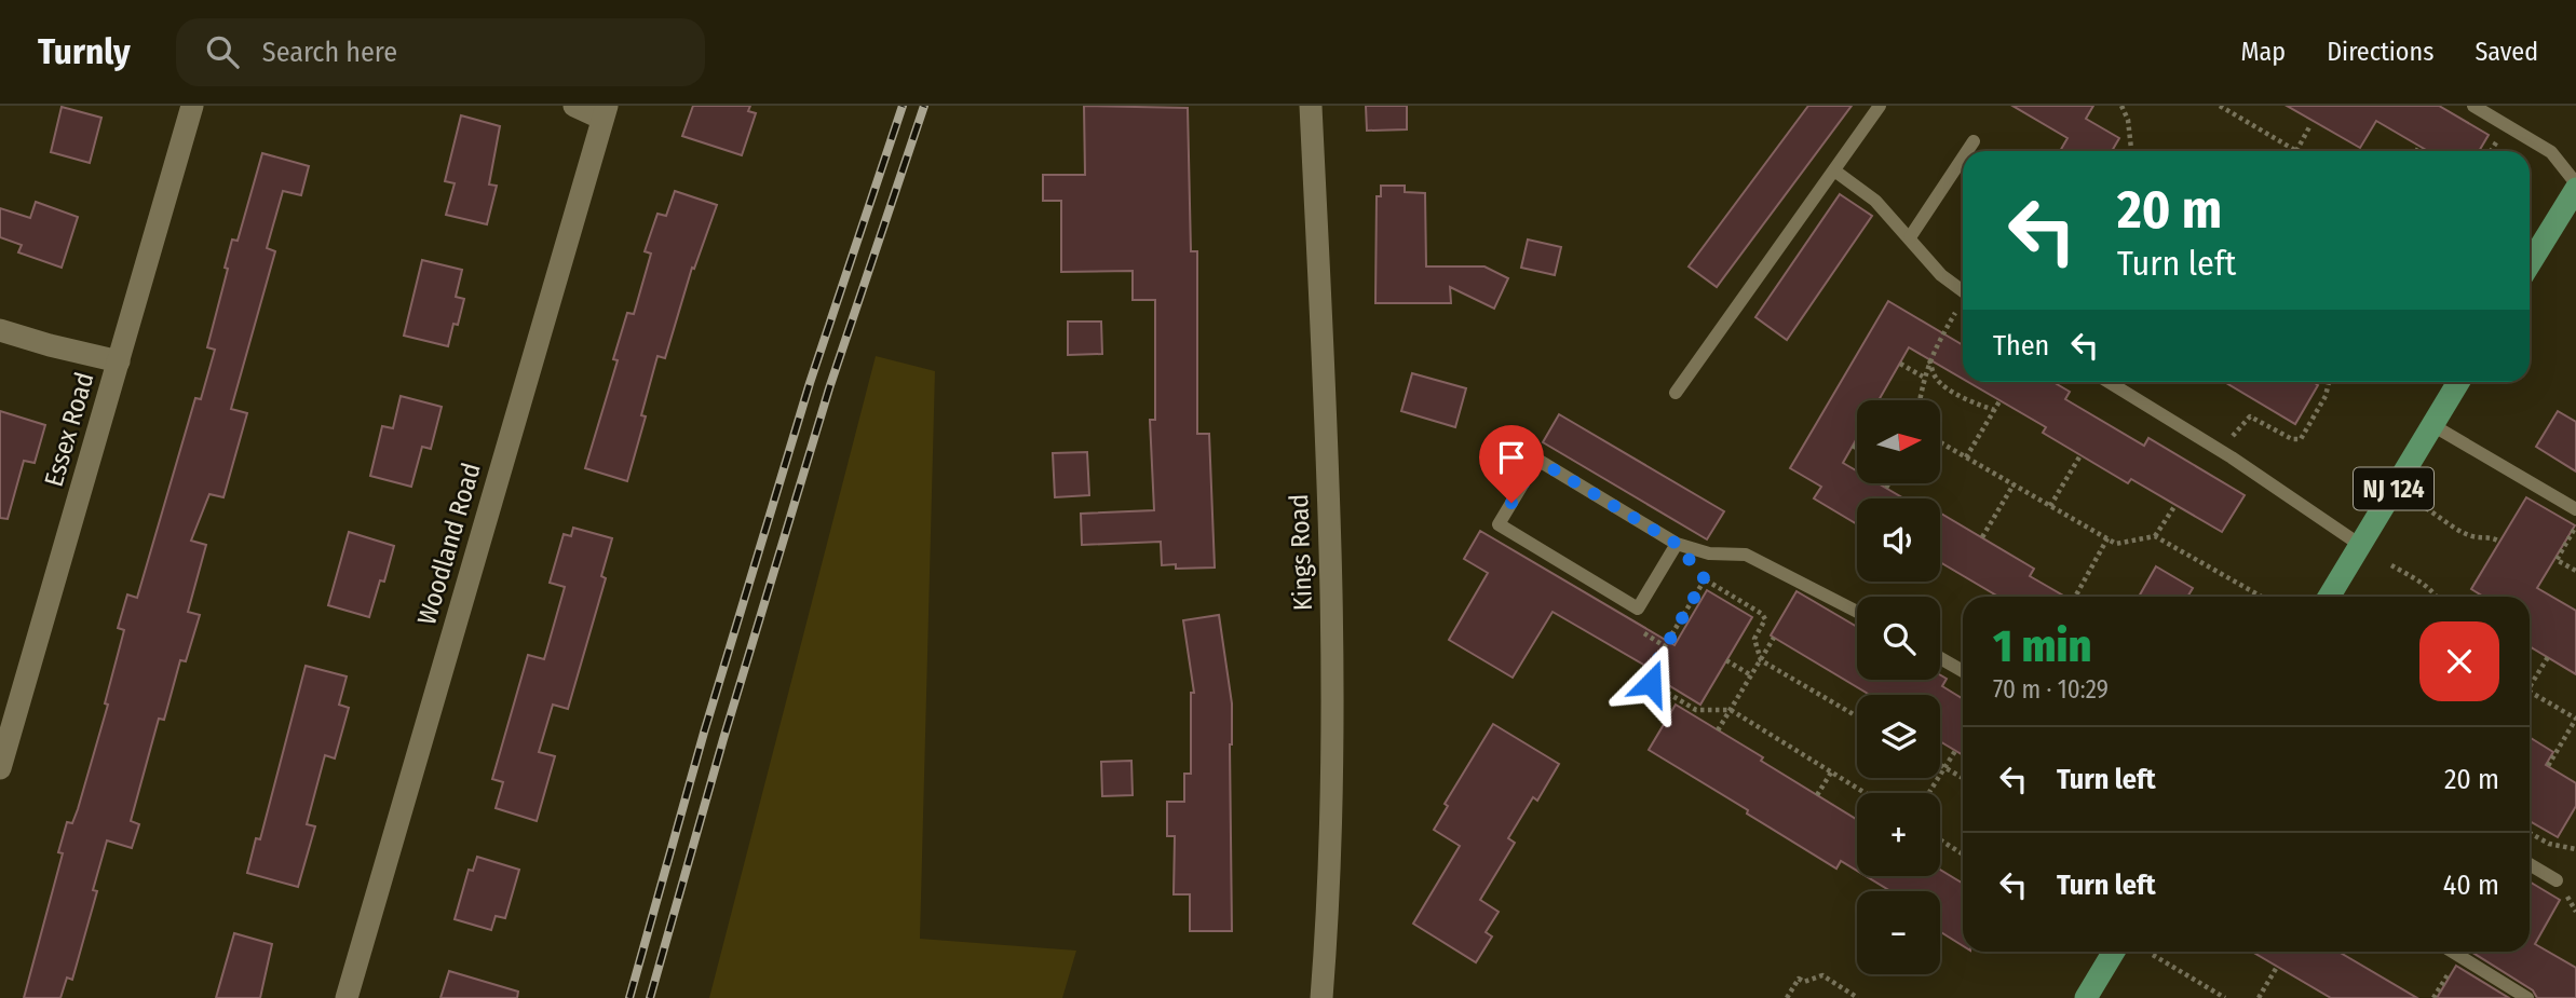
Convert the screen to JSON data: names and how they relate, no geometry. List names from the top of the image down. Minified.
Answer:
{"streets":{"main road":["NJ 124"],"street":["Essex Road","Woodland Road","Kings Road"]},"north":"right","page":{"header":"Turnly","search":"Search here","nav":["Map","Directions","Saved"],"turn":["20 m","Turn left"],"then":"Then","map_buttons":["+","−"],"heading":["1 min","70 m · 10:29"],"list":[{"name":"Turn left","value":"20 m"},{"name":"Turn left","value":"40 m"}]}}
